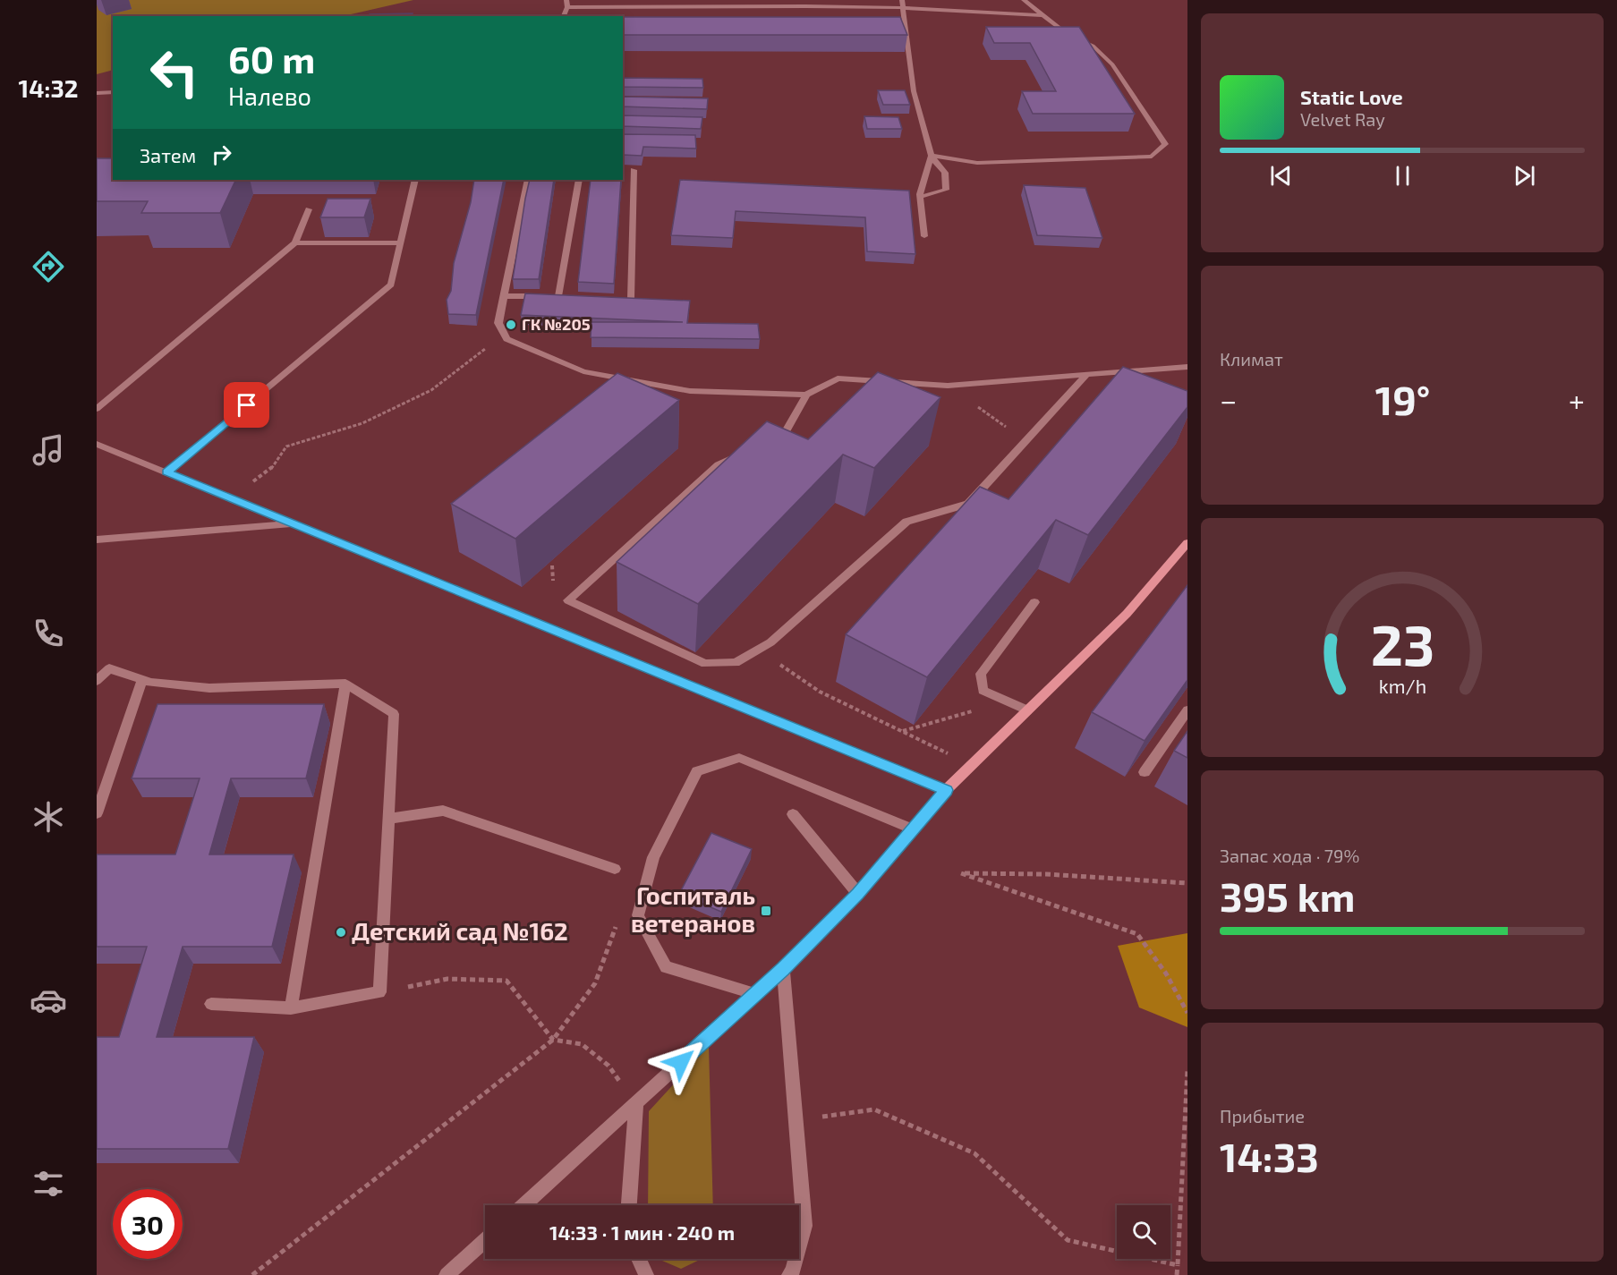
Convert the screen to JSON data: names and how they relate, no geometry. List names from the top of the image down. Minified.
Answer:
{"places":{"other":["ГК №205","Детский сад №162"],"transit":["Госпиталь ветеранов"]},"page":{"tabs":"14:32","turn":["60 m","Налево"],"song":["Static Love","Velvet Ray"],"then":"Затем","tile":["Климат",["Запас хода · 79%","395 km"],["Прибытие","14:33"]],"heat":["−","19°","+"],"limit":"30","trip":"14:33 · 1 мин · 240 m","gauge":["23","km/h"]}}
